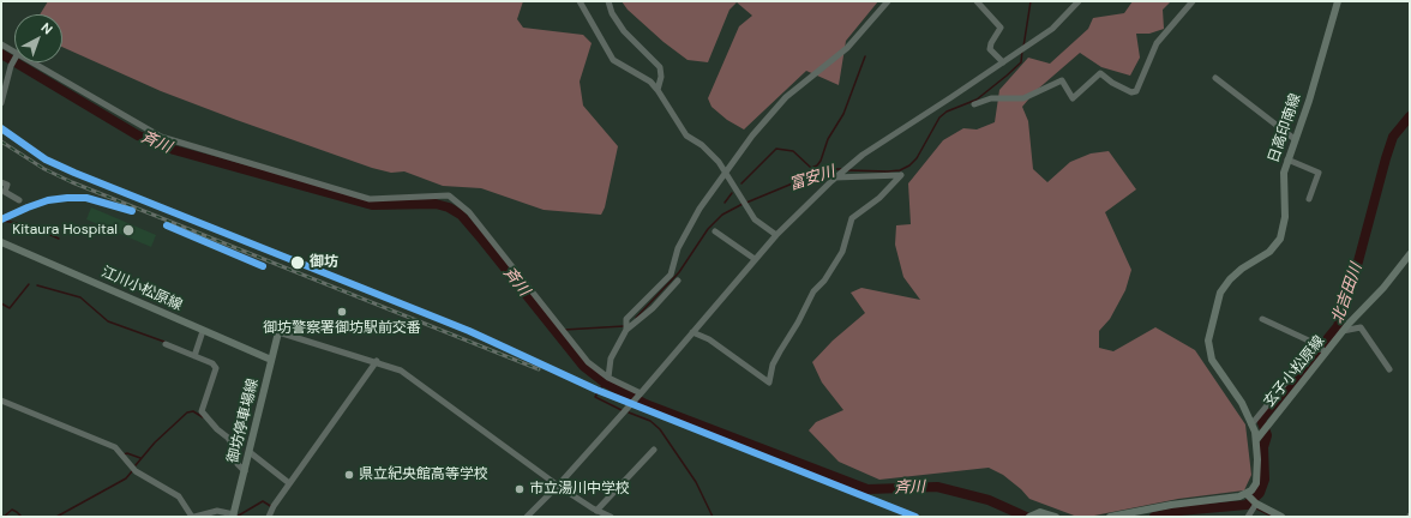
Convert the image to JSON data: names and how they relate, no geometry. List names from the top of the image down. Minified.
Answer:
{"streets":{"main road":["日高印南線","江川小松原線","玄子小松原線","御坊停車場線"]},"crossings":[["日高印南線","玄子小松原線"],["江川小松原線","御坊停車場線"]],"water":["斉川","富安川","北吉田川"],"places":["Kitaura Hospital","御坊","御坊警察署御坊駅前交番","県立紀央館高等学校","市立湯川中学校"],"north":"top right"}
